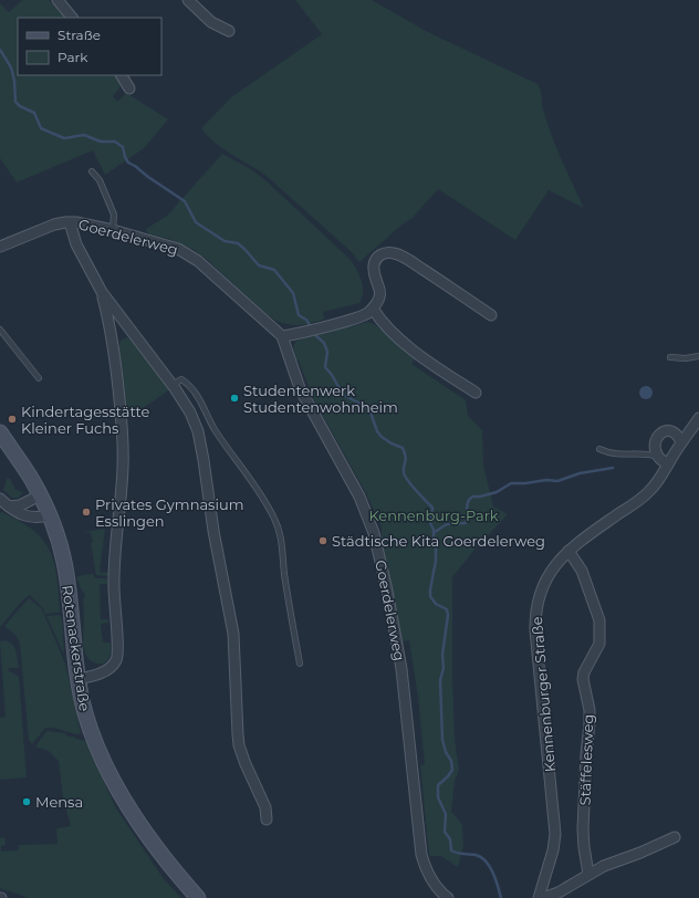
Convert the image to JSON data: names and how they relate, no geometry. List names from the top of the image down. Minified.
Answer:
{"streets":{"main road":["Rotenackerstraße"],"street":["Goerdelerweg","Kennenburger Straße","Stäffelesweg"]},"crossings":[["Kennenburger Straße","Stäffelesweg"]],"parks":["Kennenburg-Park"],"places":["Studentenwerk Studentenwohnheim","Kindertagesstätte Kleiner Fuchs","Privates Gymnasium Esslingen","Städtische Kita Goerdelerweg","Mensa"],"legend":["Straße","Park"]}
